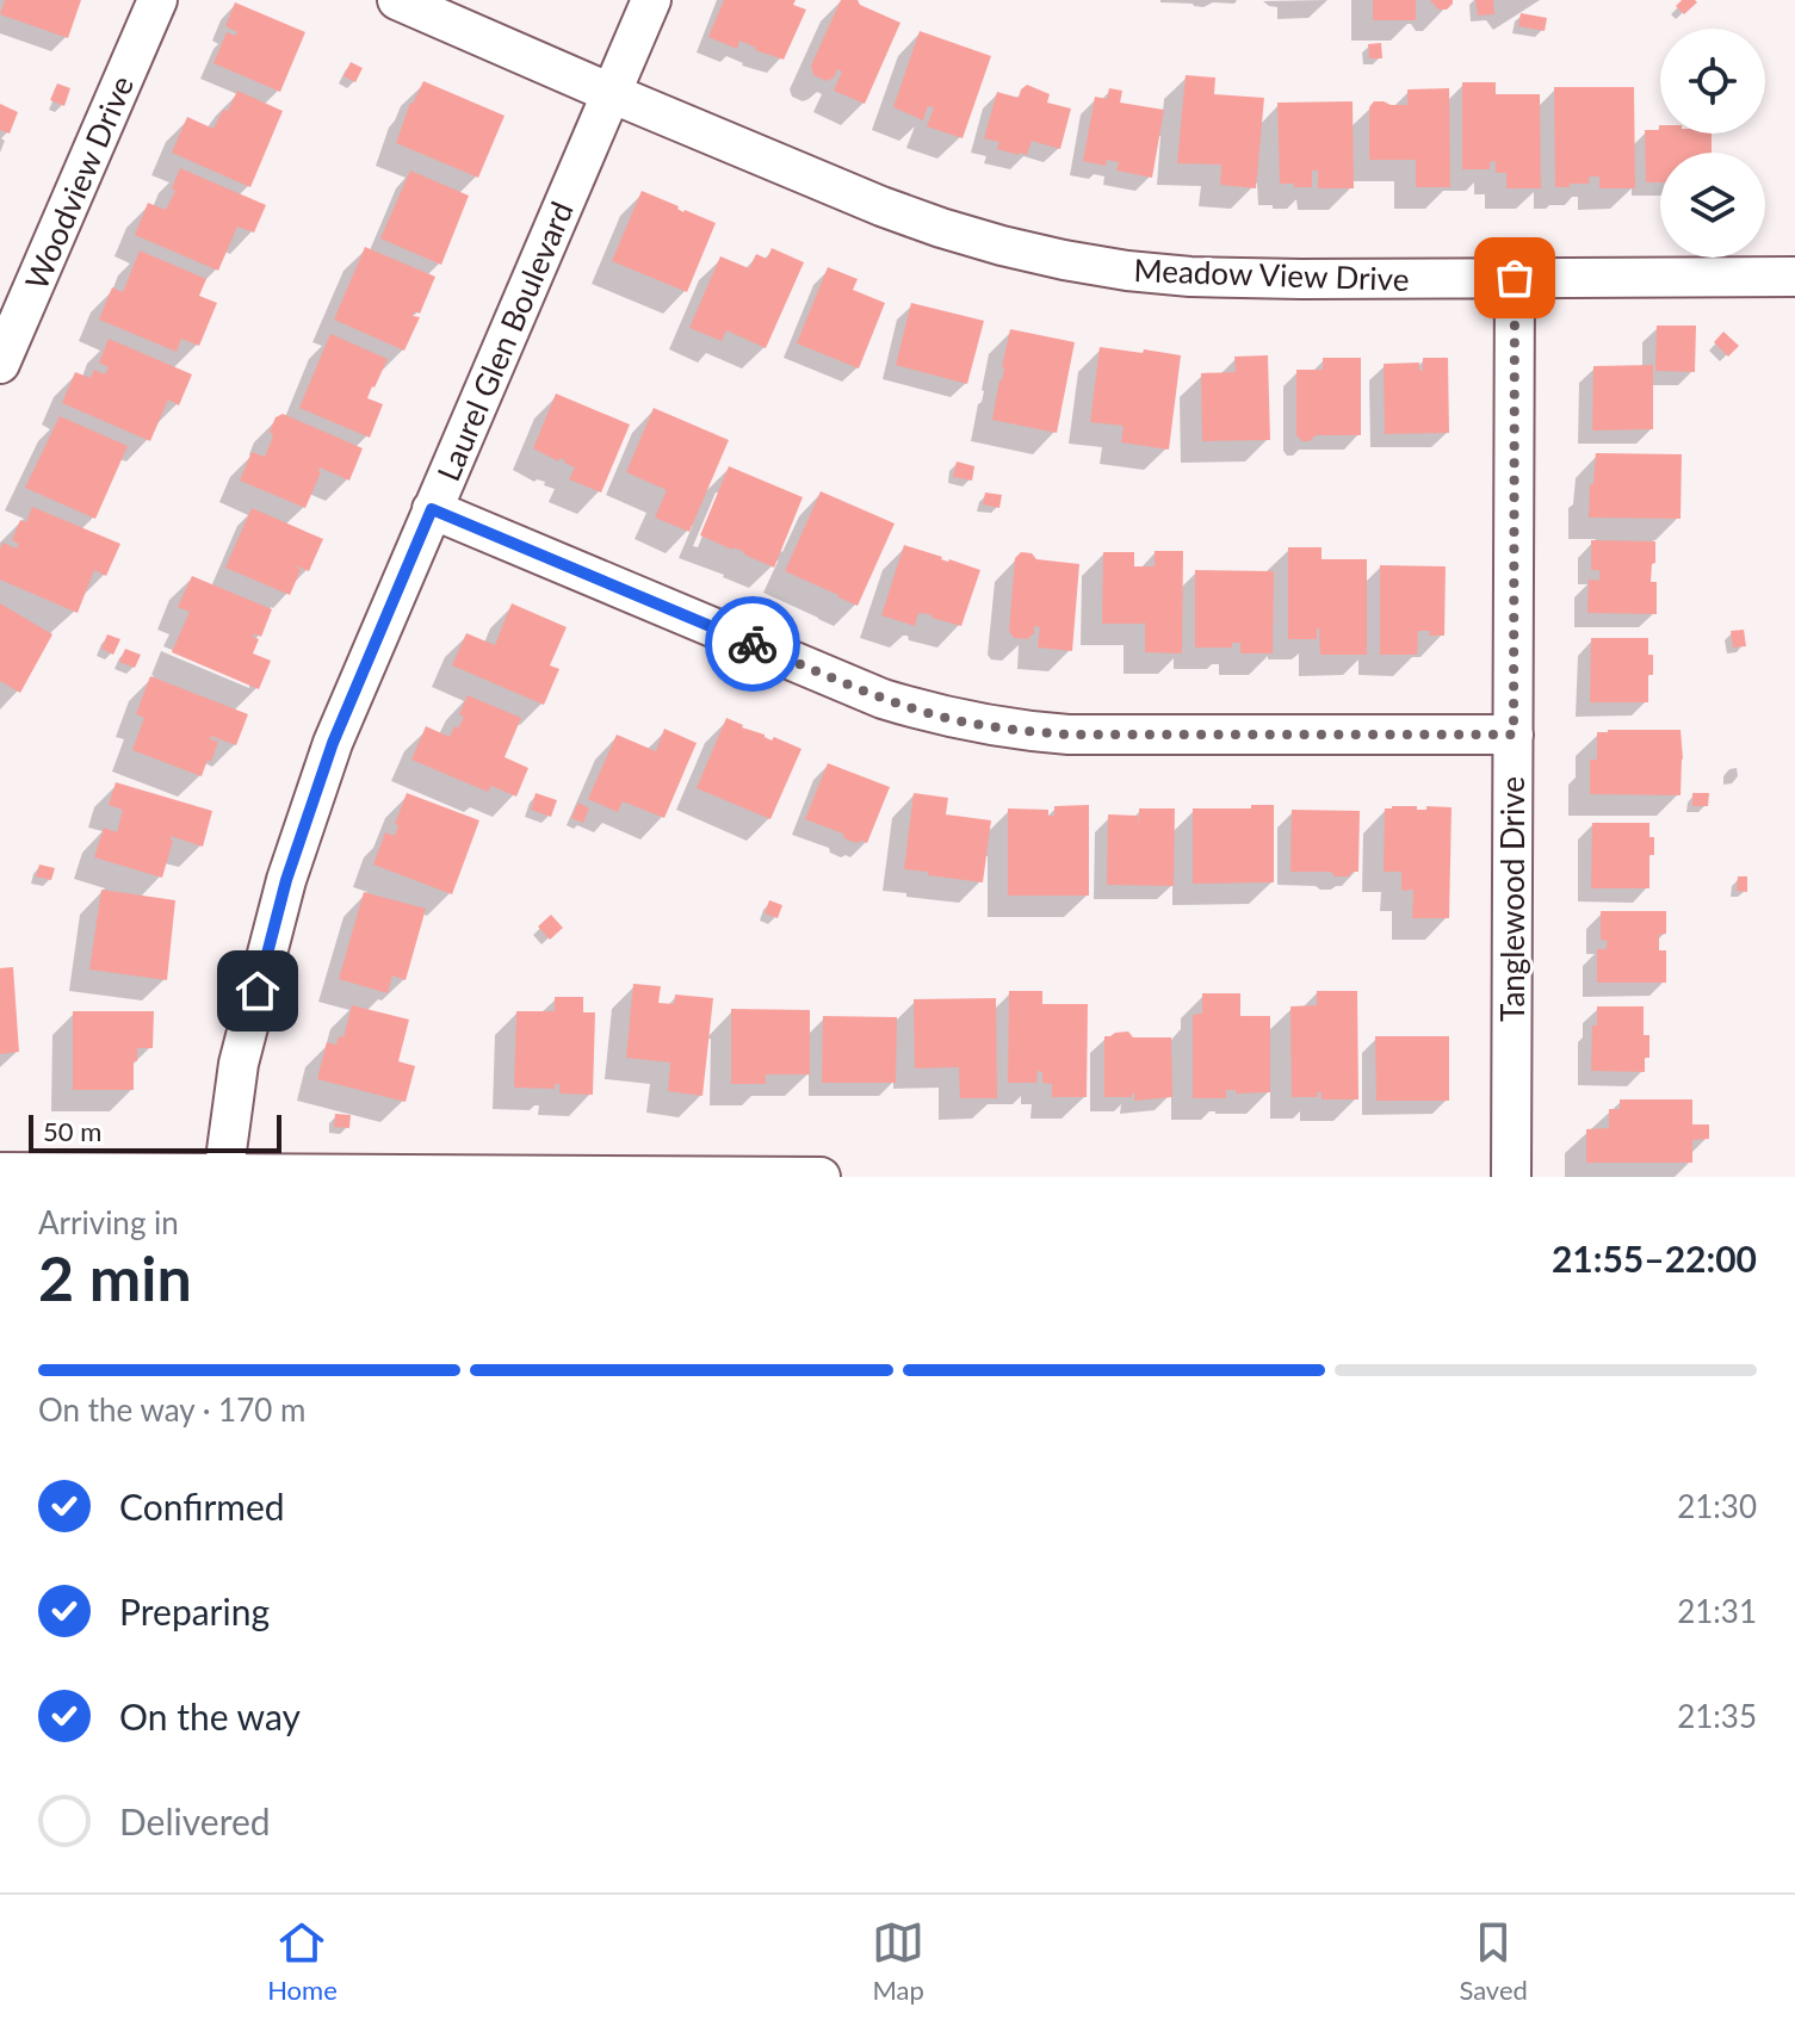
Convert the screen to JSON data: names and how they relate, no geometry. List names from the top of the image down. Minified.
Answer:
{"streets":{"street":["Woodview Drive","Meadow View Drive","Laurel Glen Boulevard","Tanglewood Drive"]},"crossings":[["Meadow View Drive","Laurel Glen Boulevard"],["Meadow View Drive","Tanglewood Drive"]],"scale_bar":"50 m","page":{"scale":"50 m","heading":["2 min","Arriving in","21:55–22:00"],"bar":"On the way · 170 m","list":[["Confirmed","21:30"],["Preparing","21:31"],["On the way","21:35"],"Delivered"],"tabs":["Home","Map","Saved"]}}
